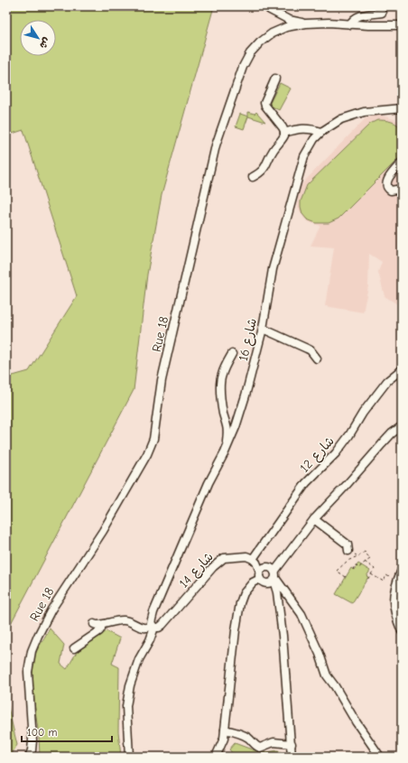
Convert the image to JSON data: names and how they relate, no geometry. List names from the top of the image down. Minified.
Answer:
{"streets":{"street":["Rue 18","شارع 16","شارع 12","شارع 14"]},"crossings":[["شارع 16","شارع 14"],["شارع 12","شارع 14"]],"scale_bar":"100 m","north":"bottom right"}
